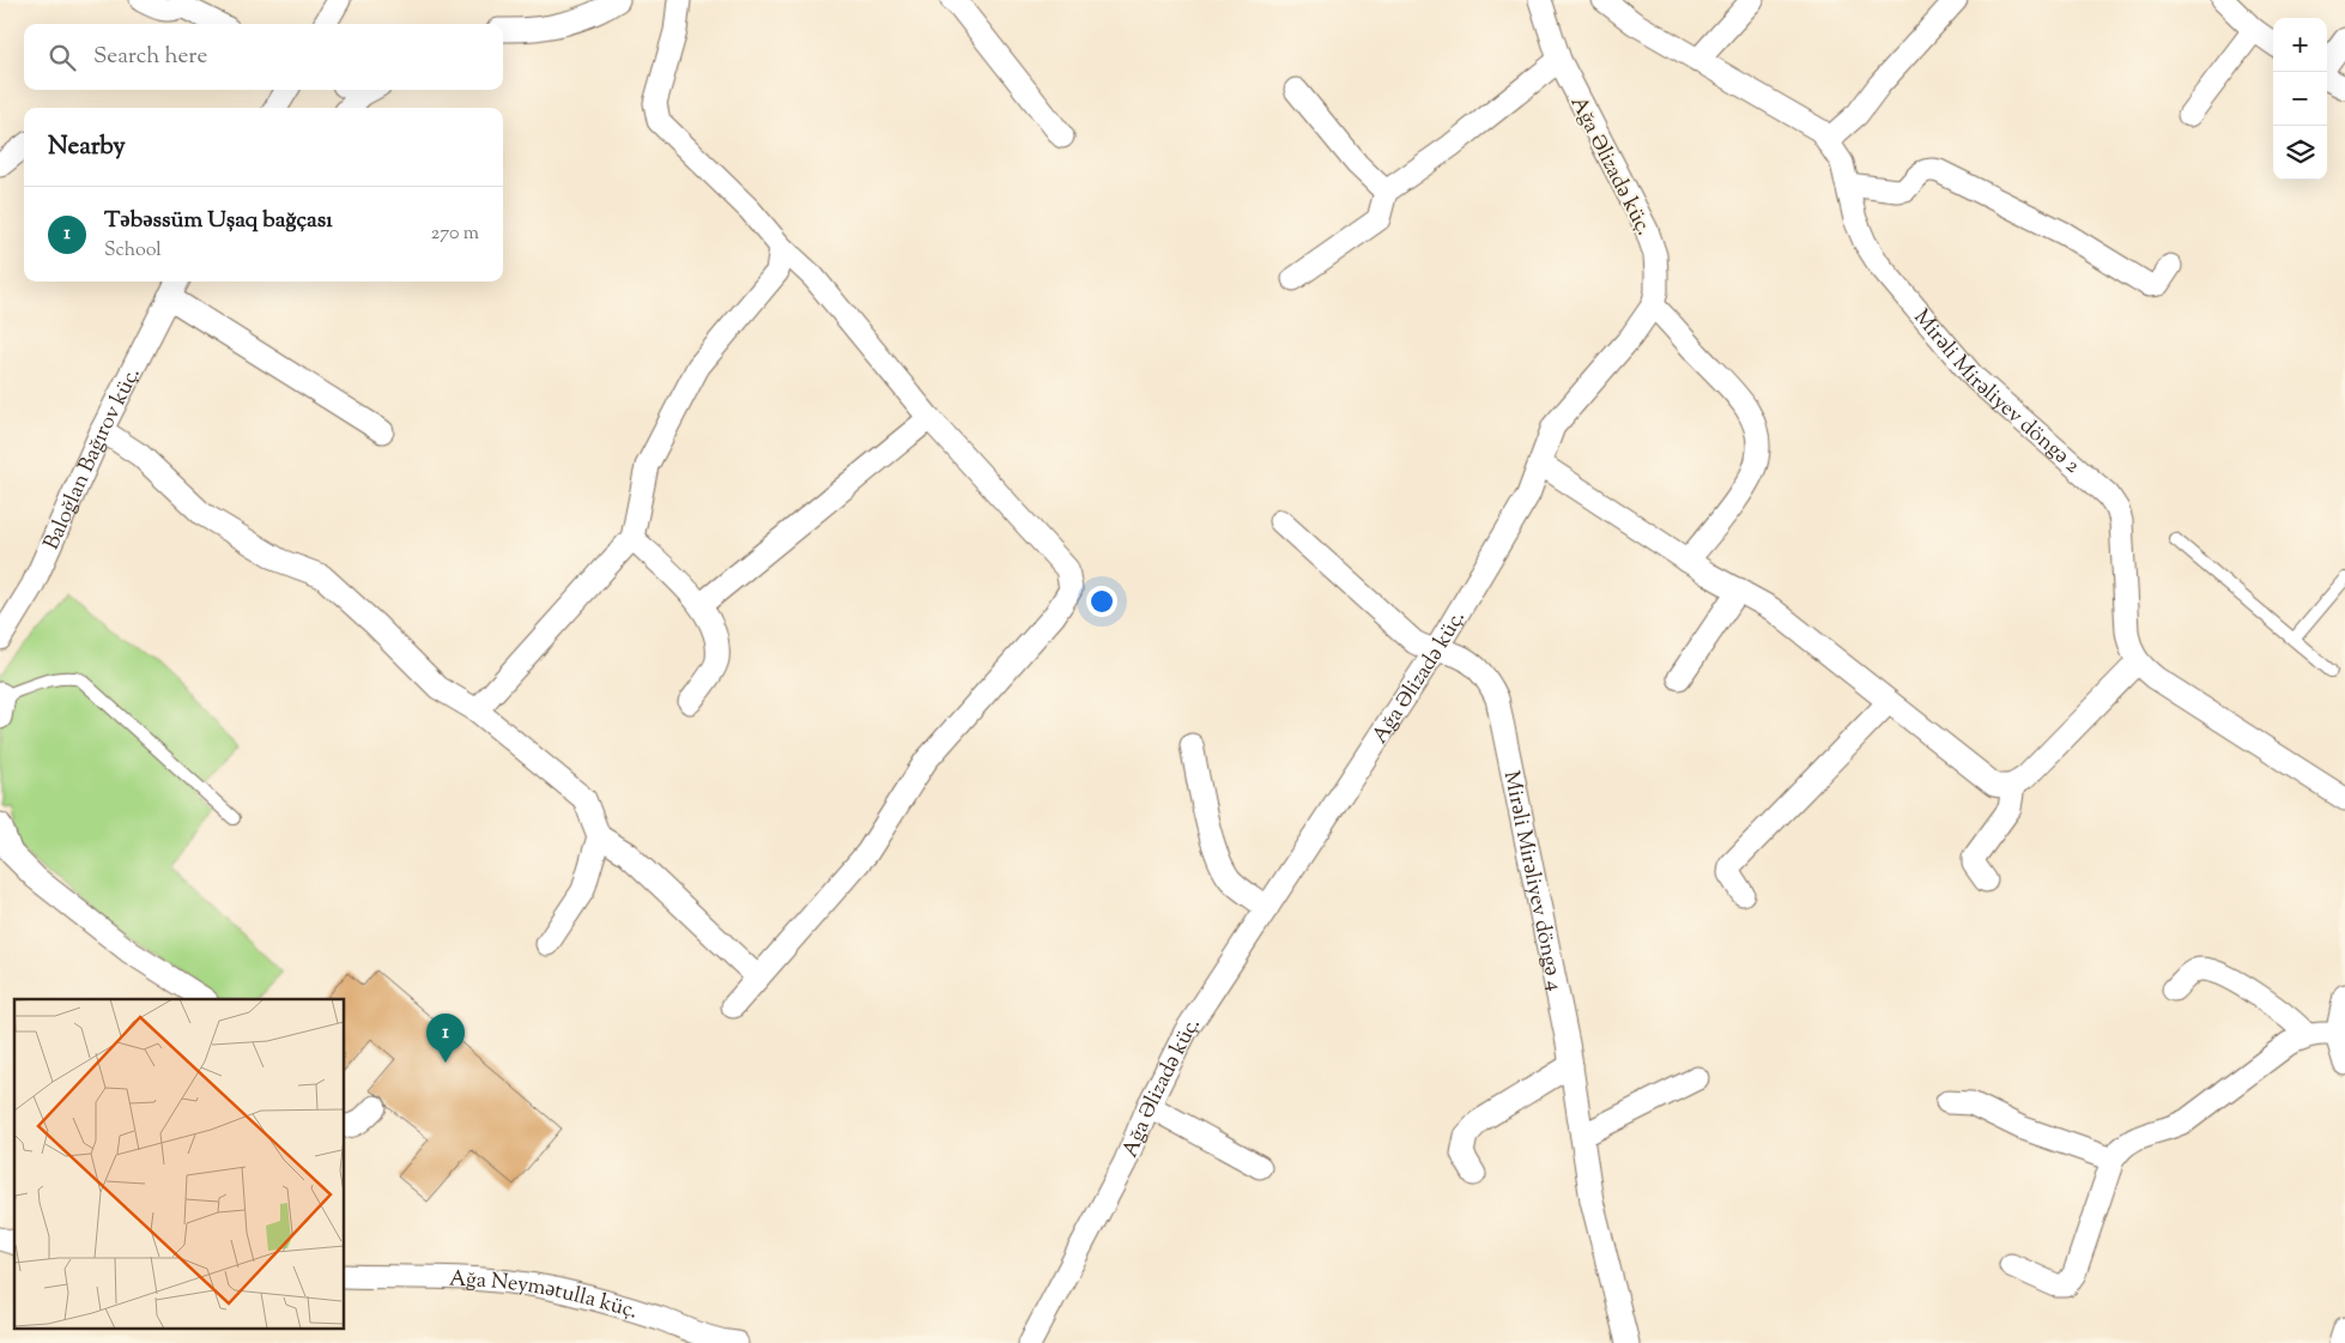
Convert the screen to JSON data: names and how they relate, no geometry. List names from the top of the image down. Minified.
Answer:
{"streets":{"street":["Ağa Əlizadə küç.","Mirəli Mirəliyev döngə 2","Baloğlan Bağırov küç.","Mirəli Mirəliyev döngə 4","Ağa Neymətulla küç."]},"crossings":[["Ağa Əlizadə küç.","Mirəli Mirəliyev döngə 4"]],"page":{"map_buttons":["+","−"],"search":"Search here","heading":"Nearby","list":[{"mark":"1","name":"Təbəssüm Uşaq bağçası","note":"School","value":"270 m"}],"pins":"1"}}
